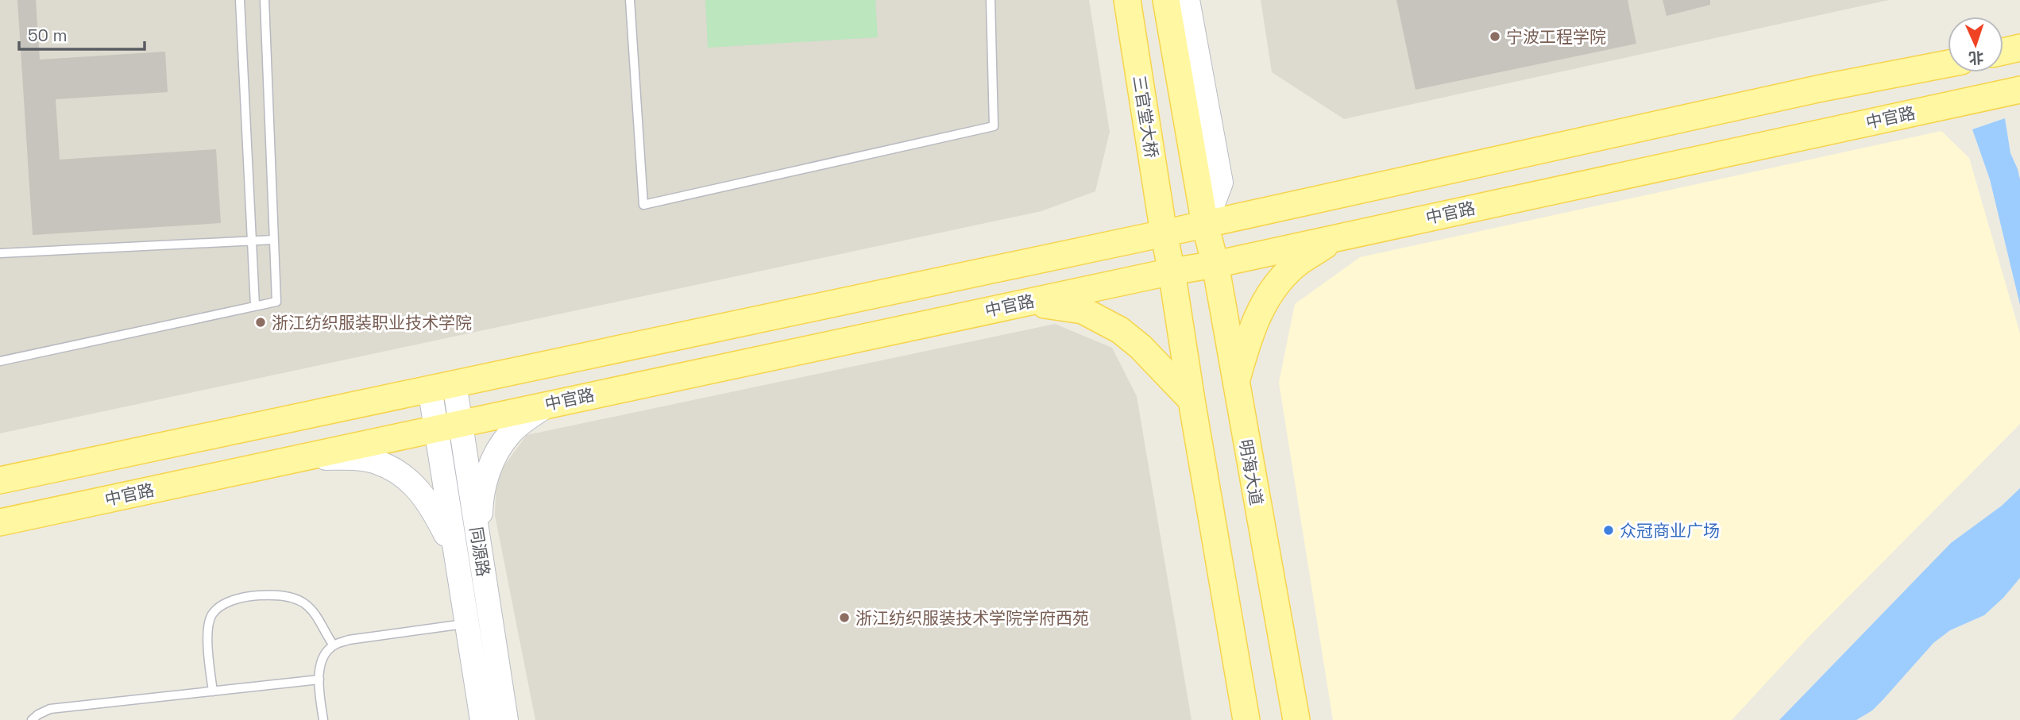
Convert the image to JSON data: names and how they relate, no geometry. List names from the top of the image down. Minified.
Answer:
{"streets":{"main road":["三官堂大桥","中官路","明海大道"],"street":["同源路"]},"crossings":[["中官路","明海大道"],["中官路","同源路"]],"places":["宁波工程学院","浙江纺织服装职业技术学院","众冠商业广场","浙江纺织服装技术学院学府西苑"],"scale_bar":"50 m","north":"bottom"}
